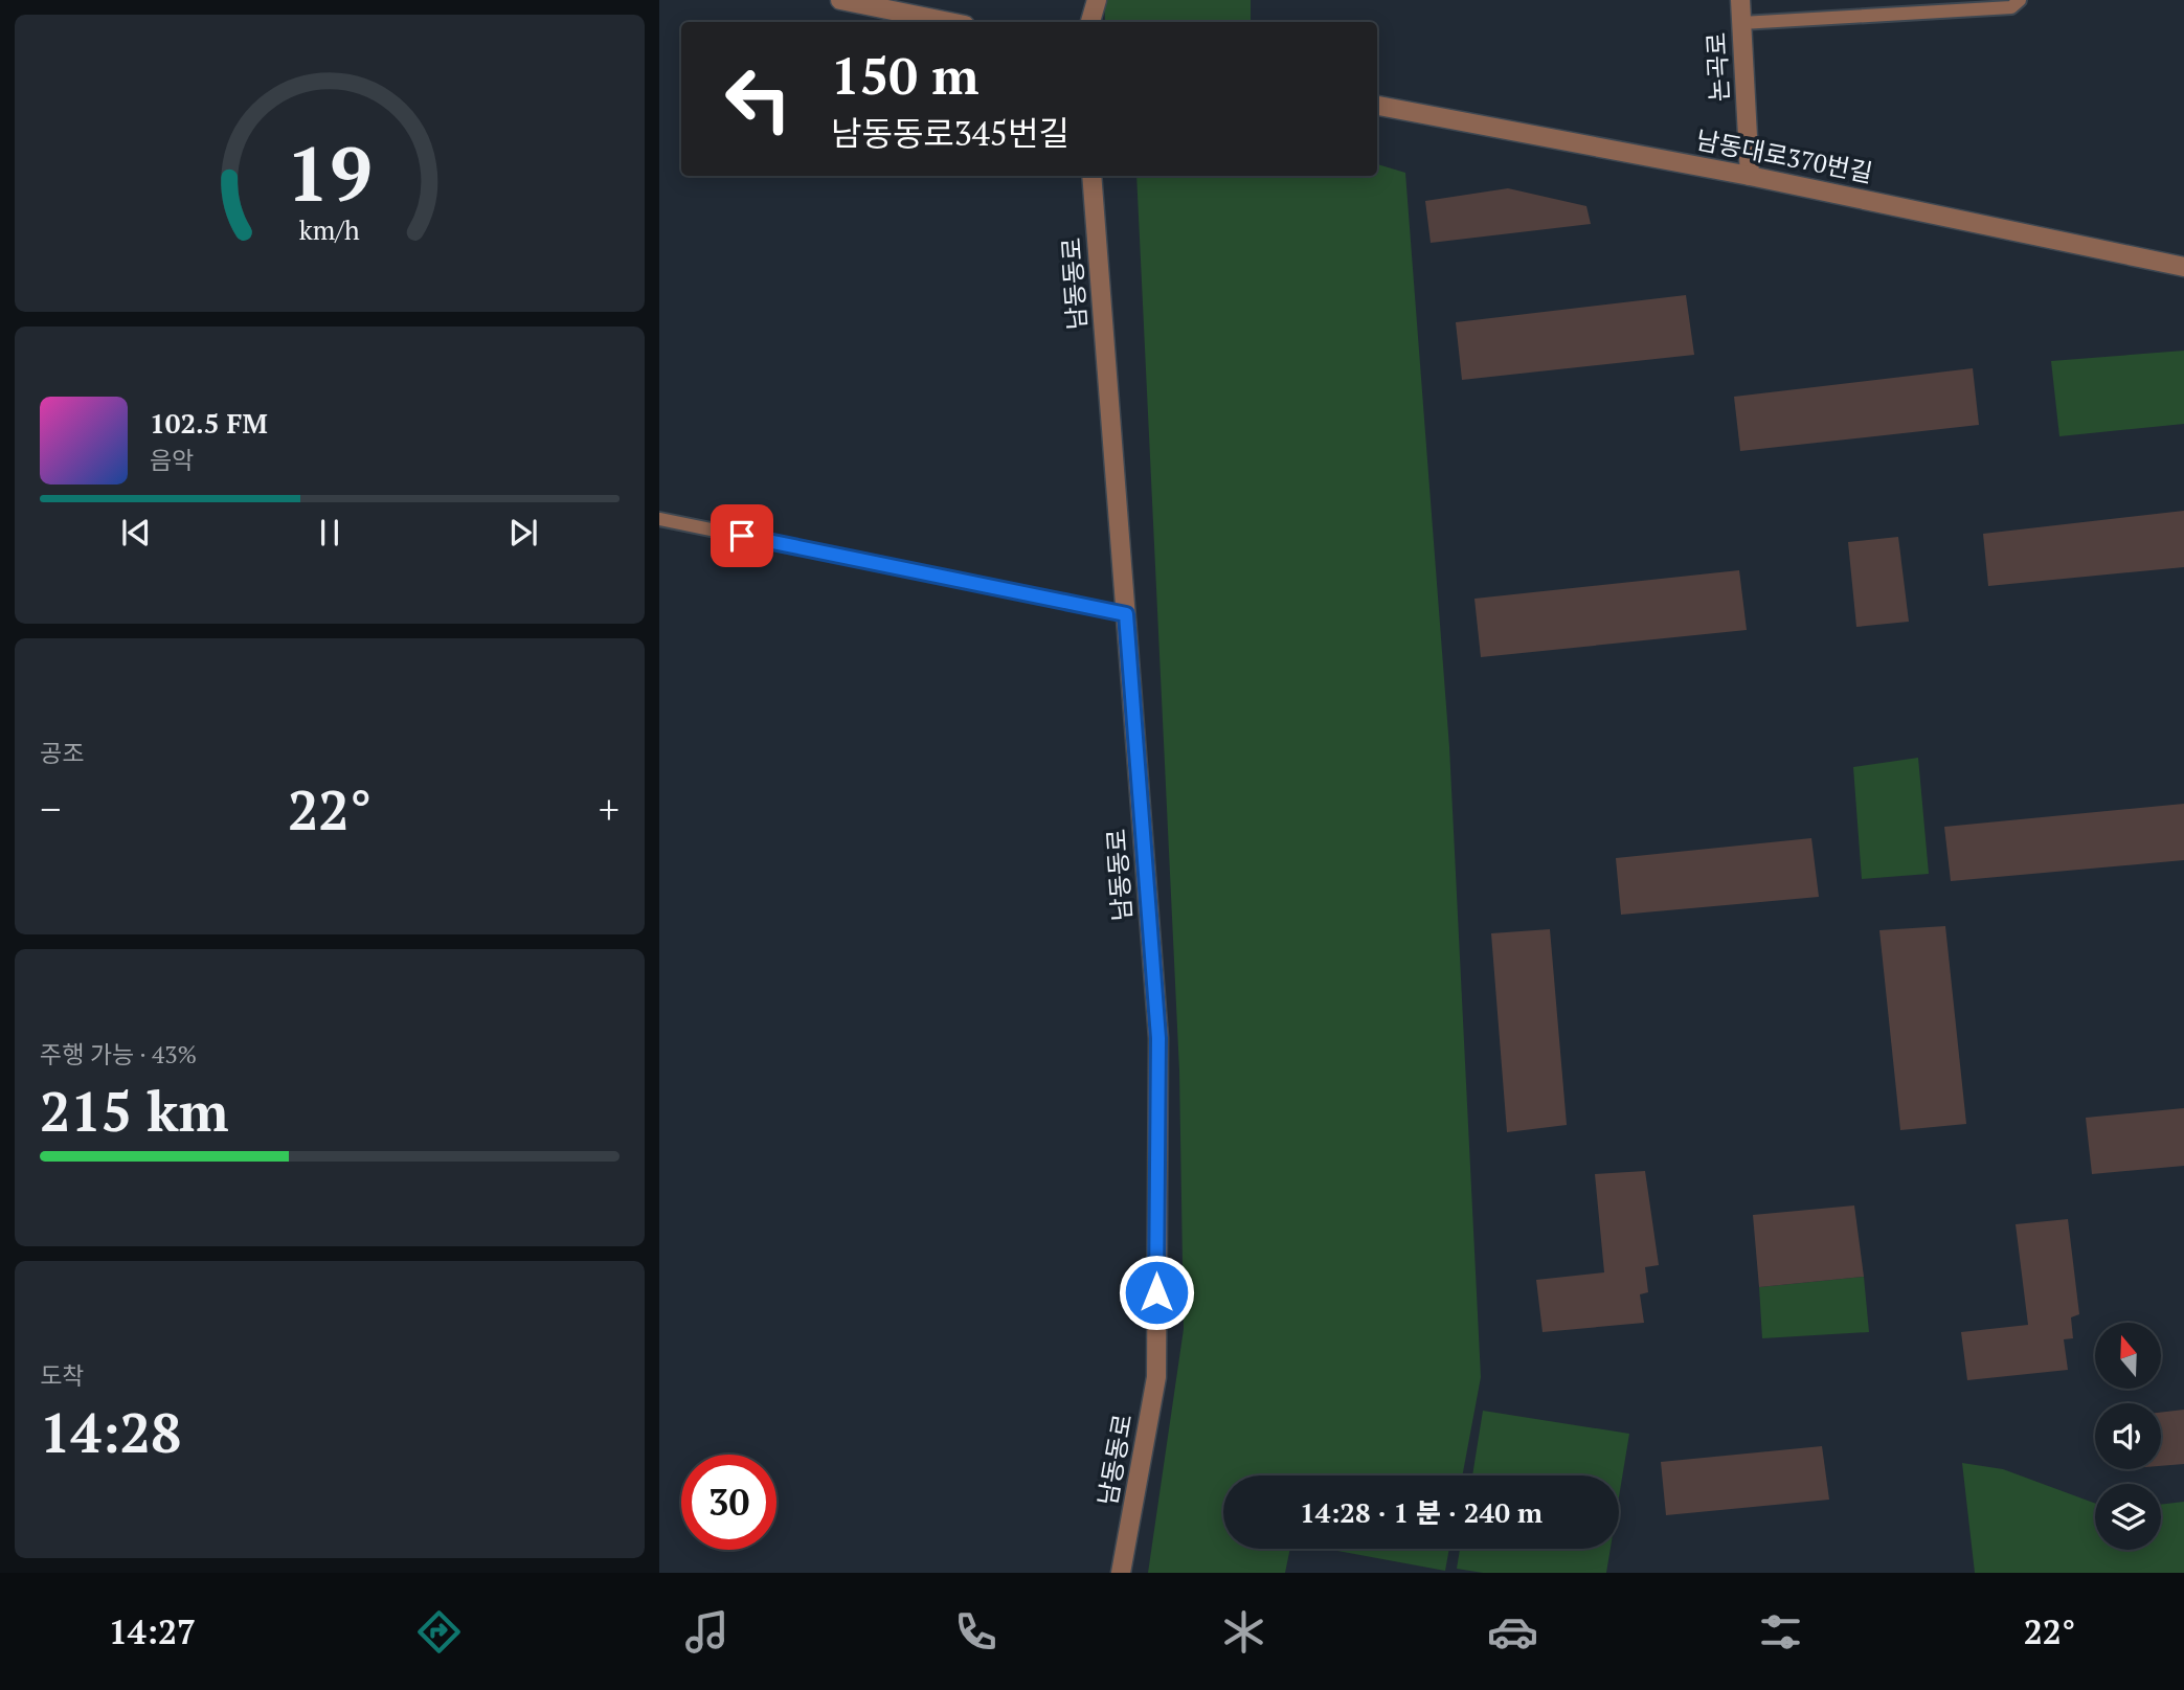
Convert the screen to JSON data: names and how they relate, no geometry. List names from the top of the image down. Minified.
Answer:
{"streets":{"street":["논곡로","남동대로370번길","남동동로"]},"crossings":[["논곡로","남동대로370번길"]],"north":"top","page":{"turn":["150 m","남동동로345번길"],"song":["102.5 FM","음악"],"tile":["공조",["주행 가능 · 43%","215 km"],["도착","14:28"]],"heat":["−","22°","+"],"limit":"30","trip":"14:28 · 1 분 · 240 m","tabs":["14:27","22°"],"gauge":["19","km/h"]}}
